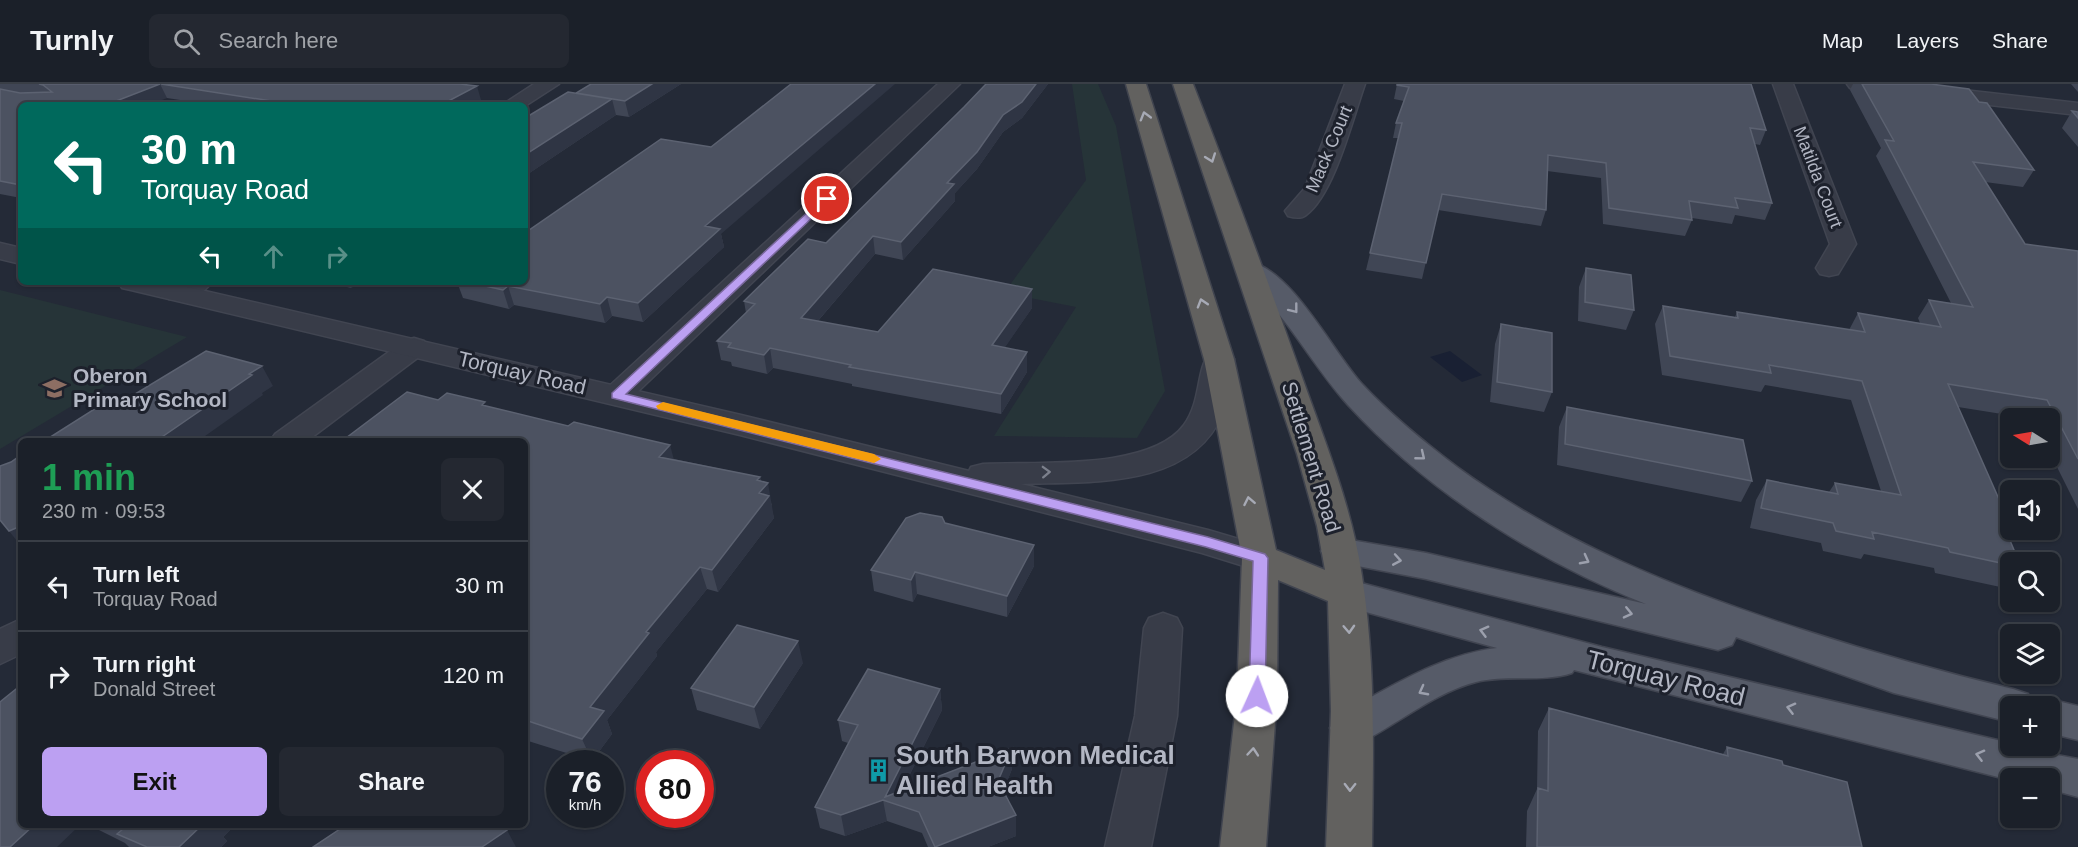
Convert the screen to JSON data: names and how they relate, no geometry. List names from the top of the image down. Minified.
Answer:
{"streets":{"highway":["Torquay Road","Settlement Road"],"street":["Mack Court","Matilda Court"]},"crossings":[["Torquay Road","Settlement Road"]],"places":{"school or university":["Oberon Primary School"],"building":["South Barwon Medical Allied Health"]},"north":"left","page":{"header":"Turnly","search":"Search here","nav":["Map","Layers","Share"],"turn":["30 m","Torquay Road"],"map_buttons":["+","−"],"heading":["1 min","230 m · 09:53"],"list":[{"name":"Turn left","note":"Torquay Road","value":"30 m"},{"name":"Turn right","note":"Donald Street","value":"120 m"}],"buttons":["Exit","Share"],"speed":"76 km/h","limit":"80"}}
